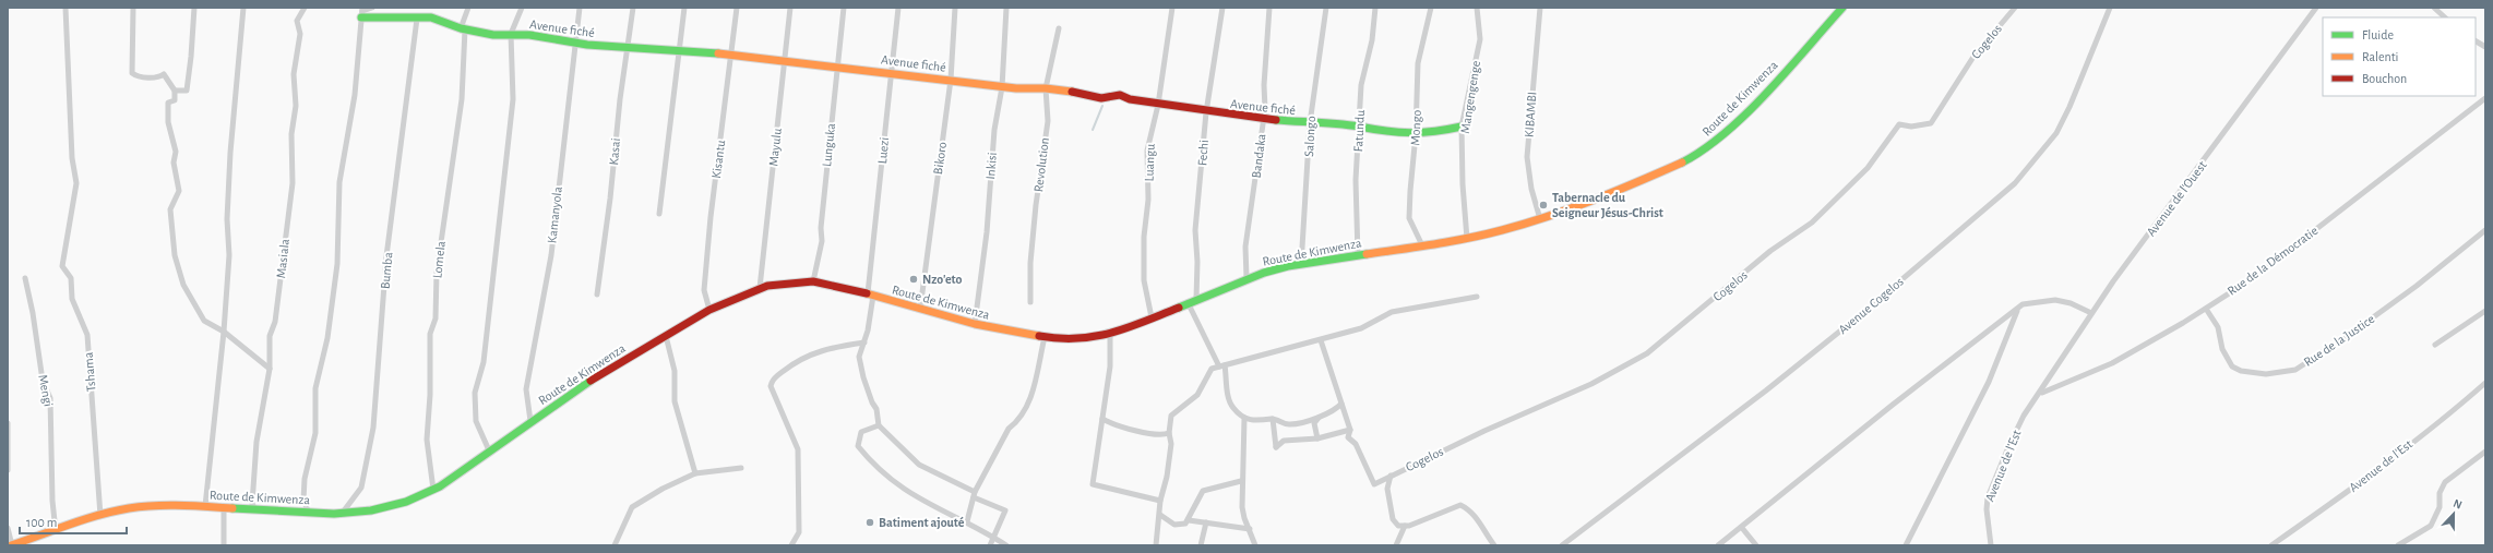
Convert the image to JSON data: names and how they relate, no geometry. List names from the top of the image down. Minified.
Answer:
{"streets":{"street":["Avenue fiché","Cogelos","Mangengenge","Route de Kimwenza","KIBAMBI","Mongo","Fatundu","Salongo","Lunguka","Mayulu","Luezi","Kasai","Fechi","Bandaka","Bikoro","Kisantu","Luangu","Revolution","Inkisi","Avenue de l'Ouest","Kamanyola","Masiala","Lomela","Rue de la Démocratie","Bumba","Avenue Cogelos","Rue de la Justice","Tshama","Mengi","Avenue de l'Est"]},"crossings":[["Avenue fiché","Mangengenge"],["Avenue fiché","Mongo"],["Avenue fiché","Fatundu"],["Avenue fiché","Salongo"],["Avenue fiché","Lunguka"],["Avenue fiché","Mayulu"],["Avenue fiché","Luezi"],["Avenue fiché","Kasai"],["Avenue fiché","Fechi"],["Avenue fiché","Bandaka"],["Avenue fiché","Bikoro"],["Avenue fiché","Kisantu"],["Avenue fiché","Luangu"],["Avenue fiché","Revolution"],["Avenue fiché","Inkisi"],["Avenue fiché","Kamanyola"],["Avenue fiché","Lomela"],["Avenue fiché","Bumba"],["Mangengenge","Route de Kimwenza"],["Route de Kimwenza","KIBAMBI"],["Route de Kimwenza","Mongo"],["Route de Kimwenza","Fatundu"],["Route de Kimwenza","Salongo"],["Route de Kimwenza","Lunguka"],["Route de Kimwenza","Mayulu"],["Route de Kimwenza","Luezi"],["Route de Kimwenza","Fechi"],["Route de Kimwenza","Bandaka"],["Route de Kimwenza","Bikoro"],["Route de Kimwenza","Kisantu"],["Route de Kimwenza","Luangu"],["Route de Kimwenza","Inkisi"],["Route de Kimwenza","Kamanyola"],["Route de Kimwenza","Masiala"],["Route de Kimwenza","Lomela"],["Route de Kimwenza","Bumba"],["Route de Kimwenza","Tshama"],["Route de Kimwenza","Mengi"],["Avenue de l'Ouest","Rue de la Démocratie"],["Avenue de l'Ouest","Avenue de l'Est"],["Rue de la Démocratie","Rue de la Justice"],["Rue de la Démocratie","Avenue de l'Est"]],"places":["Tabernacle du Seigneur Jésus-Christ","Nzo'eto","Batiment ajouté"],"legend":["Fluide","Ralenti","Bouchon"],"scale_bar":"100 m","north":"top"}
